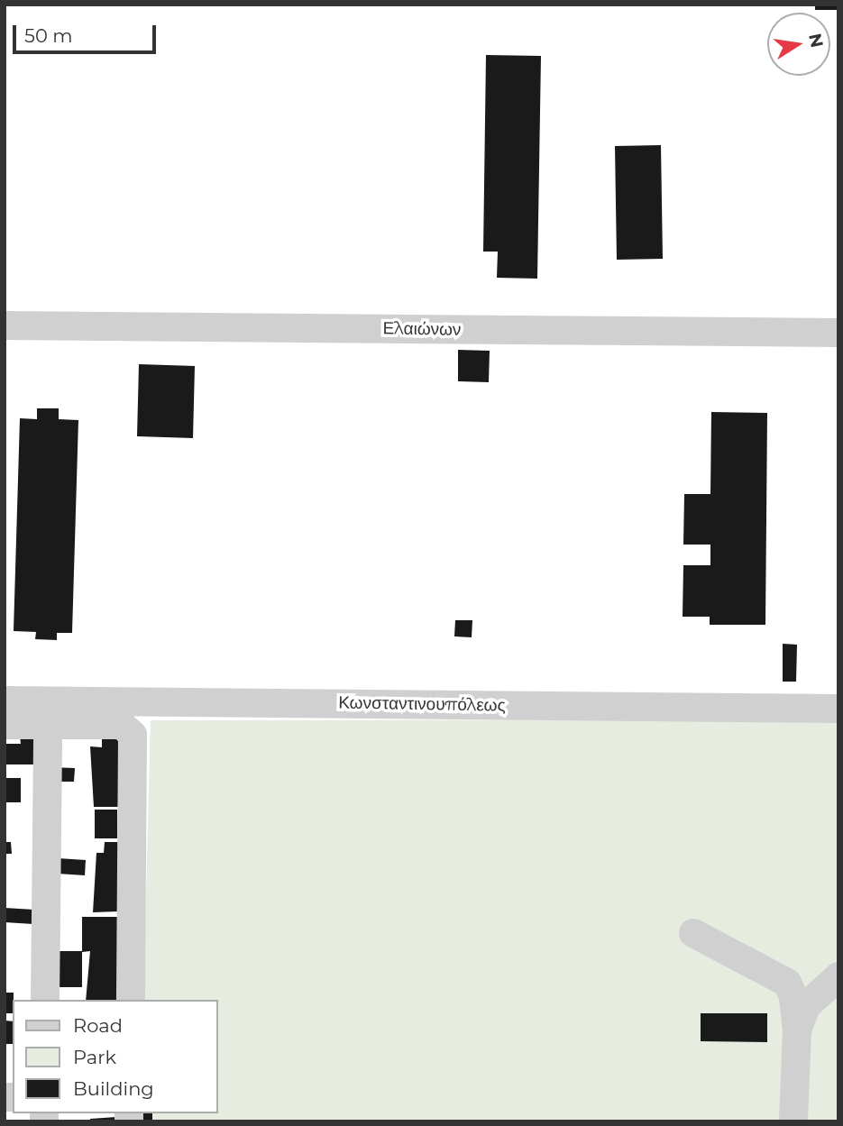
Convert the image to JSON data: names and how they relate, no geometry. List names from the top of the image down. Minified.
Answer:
{"streets":{"street":["Ελαιώνων","Κωνσταντινουπόλεως"]},"legend":["Road","Park","Building"],"scale_bar":"50 m","north":"right"}
